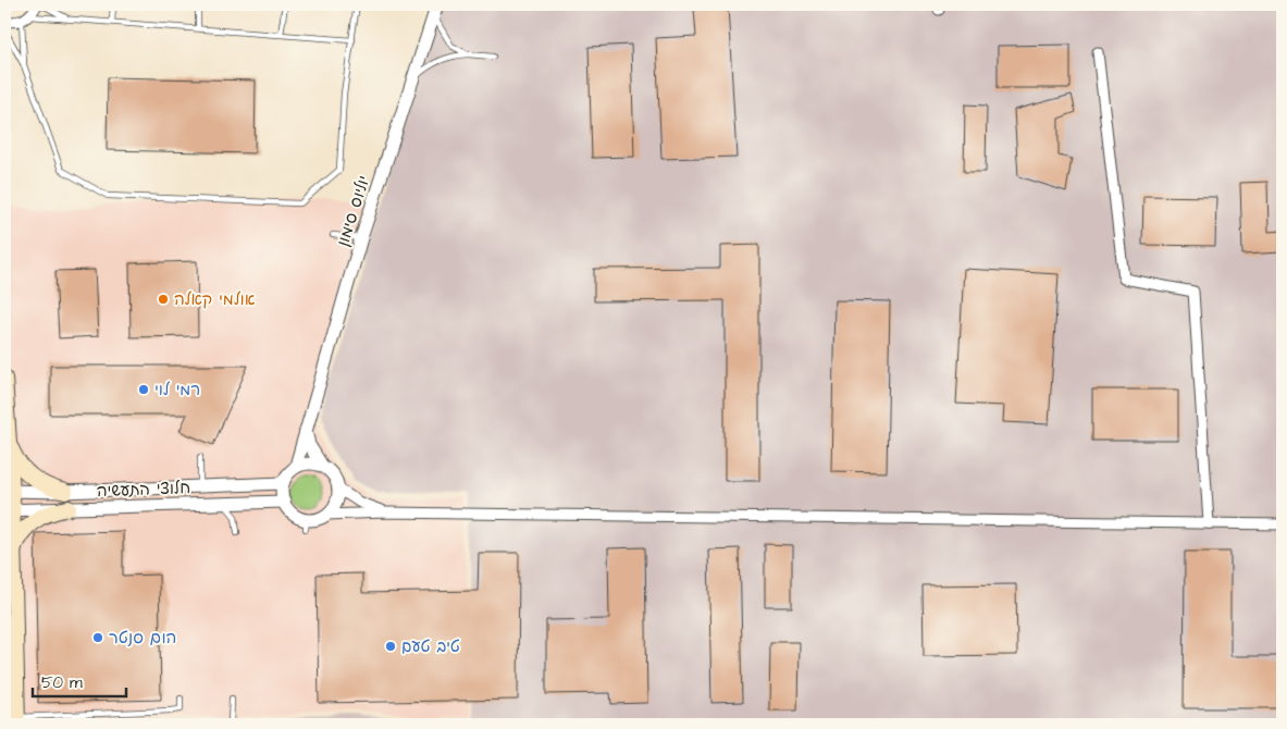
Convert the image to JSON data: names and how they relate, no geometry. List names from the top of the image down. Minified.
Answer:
{"streets":{"street":["יוליוס סימון","חלוצי התעשיה"]},"crossings":[["יוליוס סימון","חלוצי התעשיה"]],"places":["אולמי קאלה","רמי לוי","הום סנטר","טיב טעם"],"scale_bar":"50 m"}
